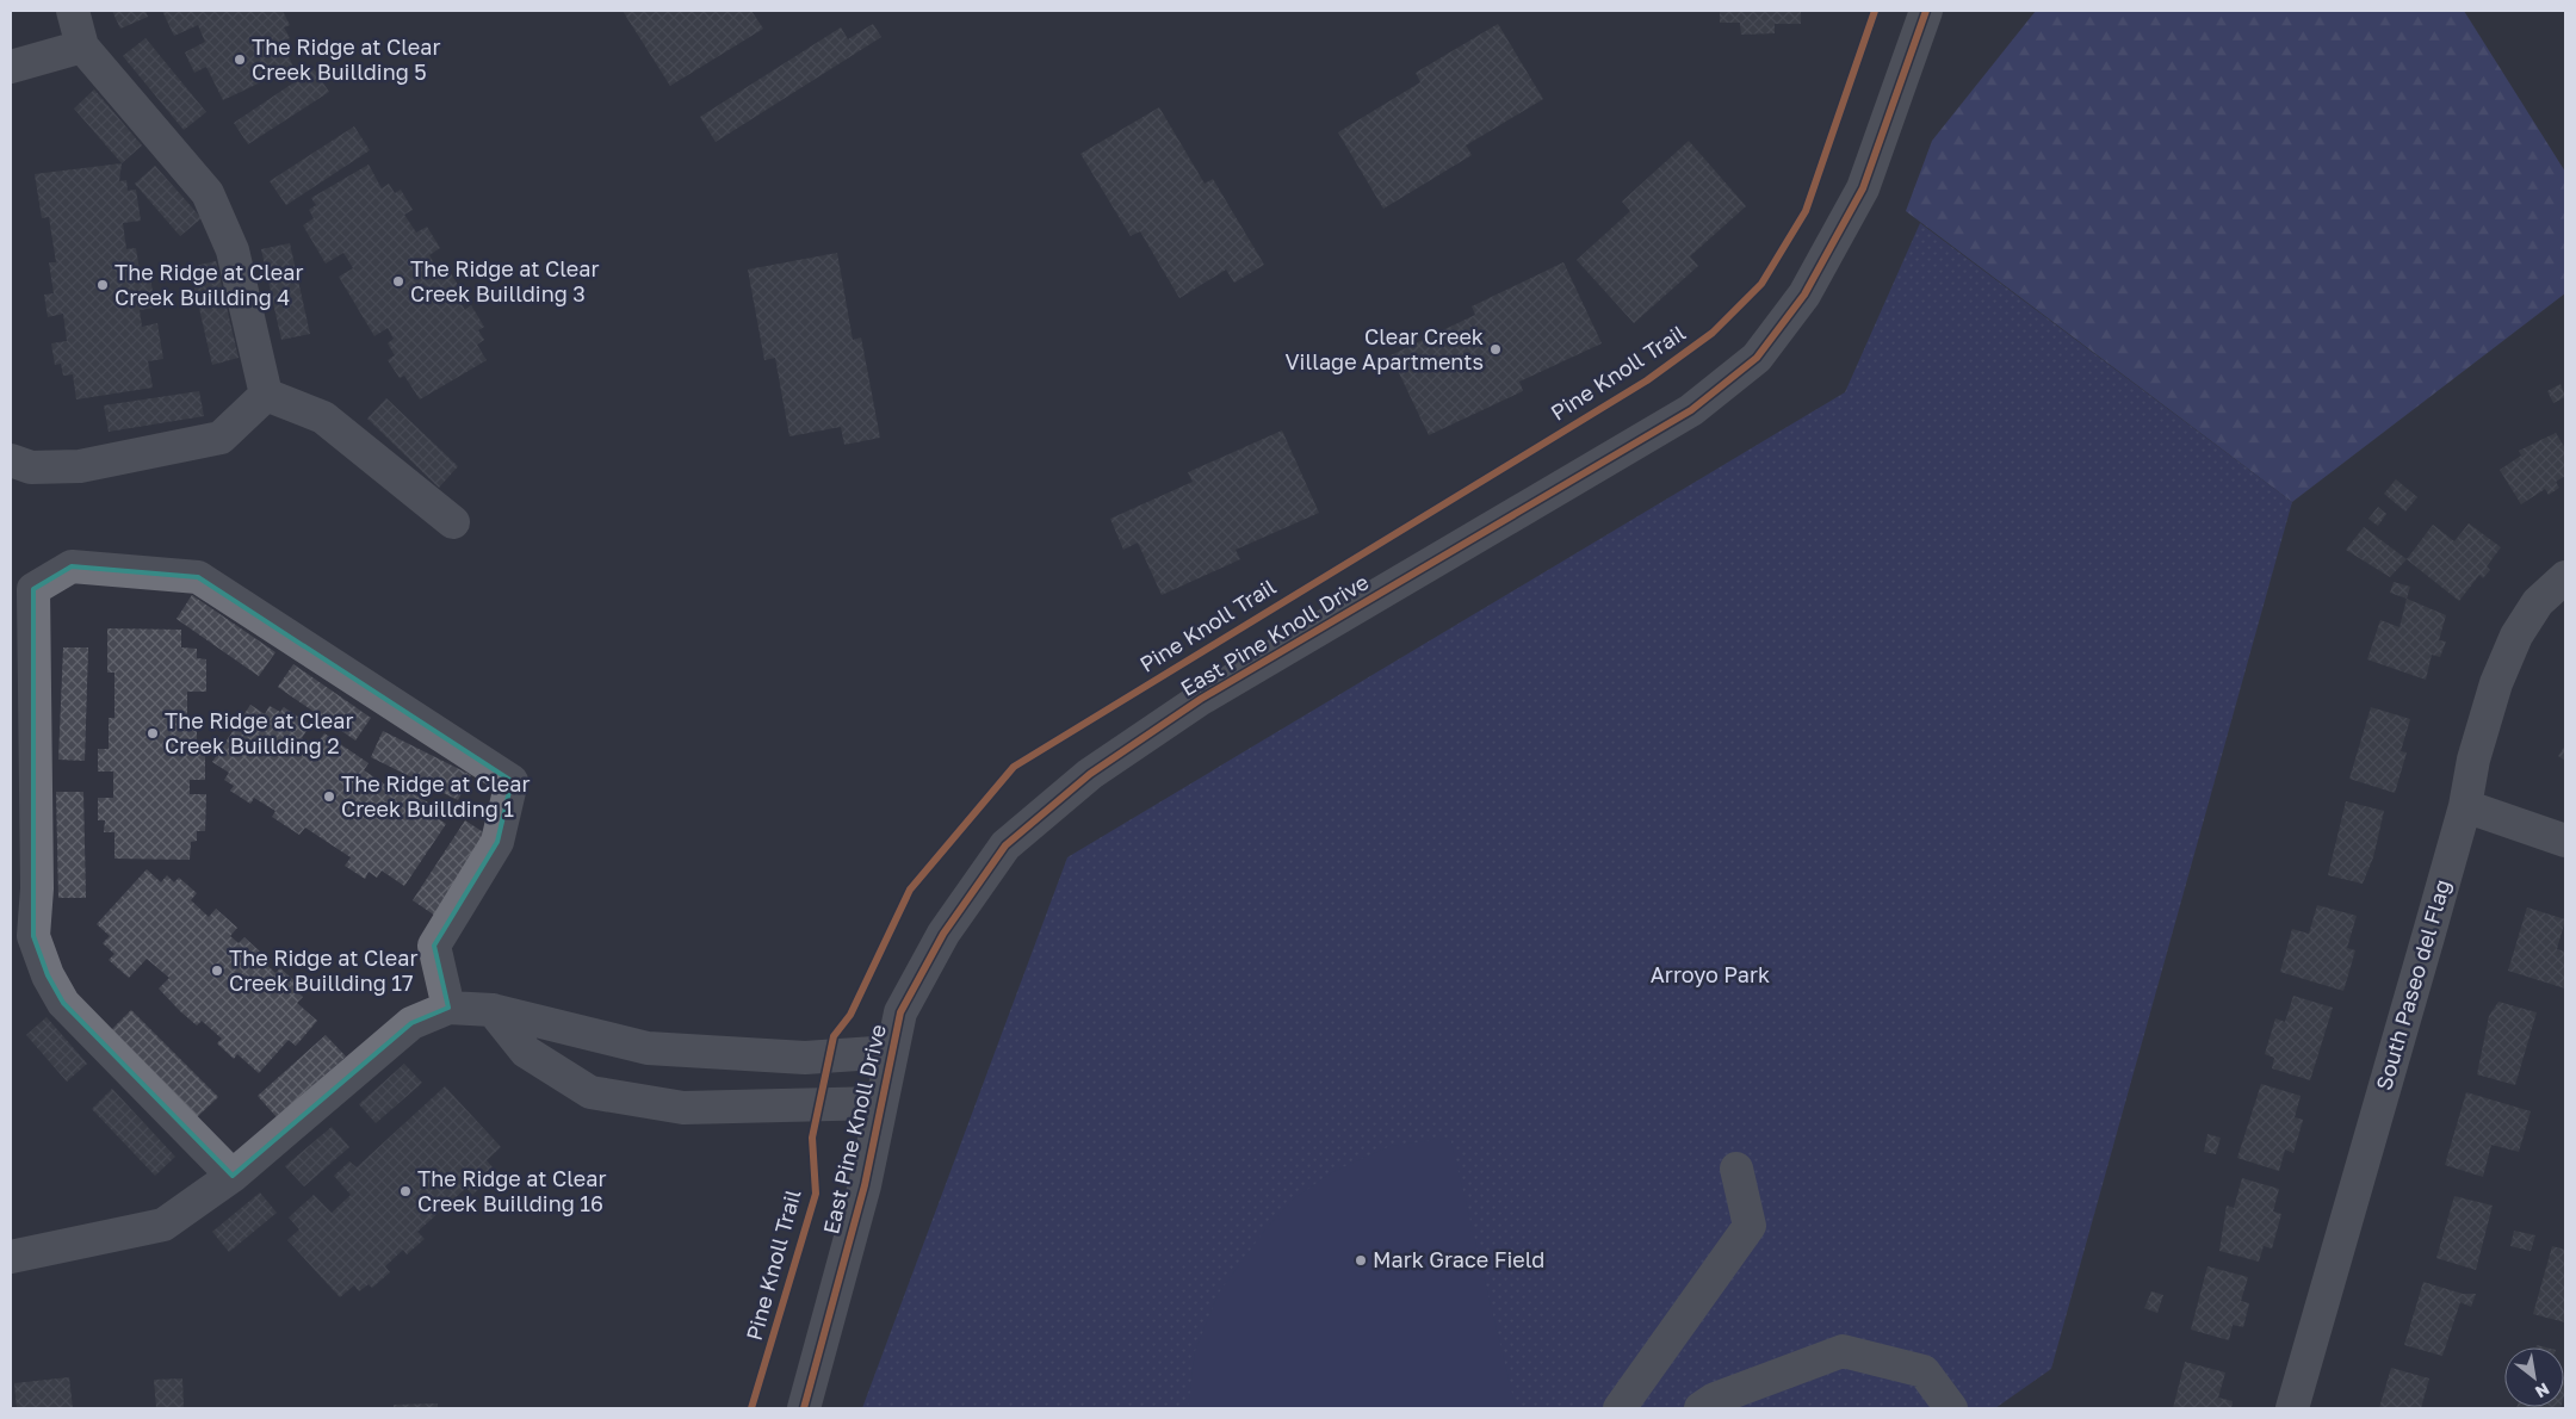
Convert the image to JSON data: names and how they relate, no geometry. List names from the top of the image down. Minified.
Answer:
{"streets":{"street":["East Pine Knoll Drive","South Paseo del Flag"],"cycle path":["Pine Knoll Trail"]},"parks":["Arroyo Park"],"places":["The Ridge at Clear Creek Buillding 5","The Ridge at Clear Creek Buillding 3","The Ridge at Clear Creek Buillding 4","Clear Creek Village Apartments","The Ridge at Clear Creek Buillding 2","The Ridge at Clear Creek Buillding 1","The Ridge at Clear Creek Buillding 17","The Ridge at Clear Creek Buillding 16","Mark Grace Field"],"north":"bottom right"}
